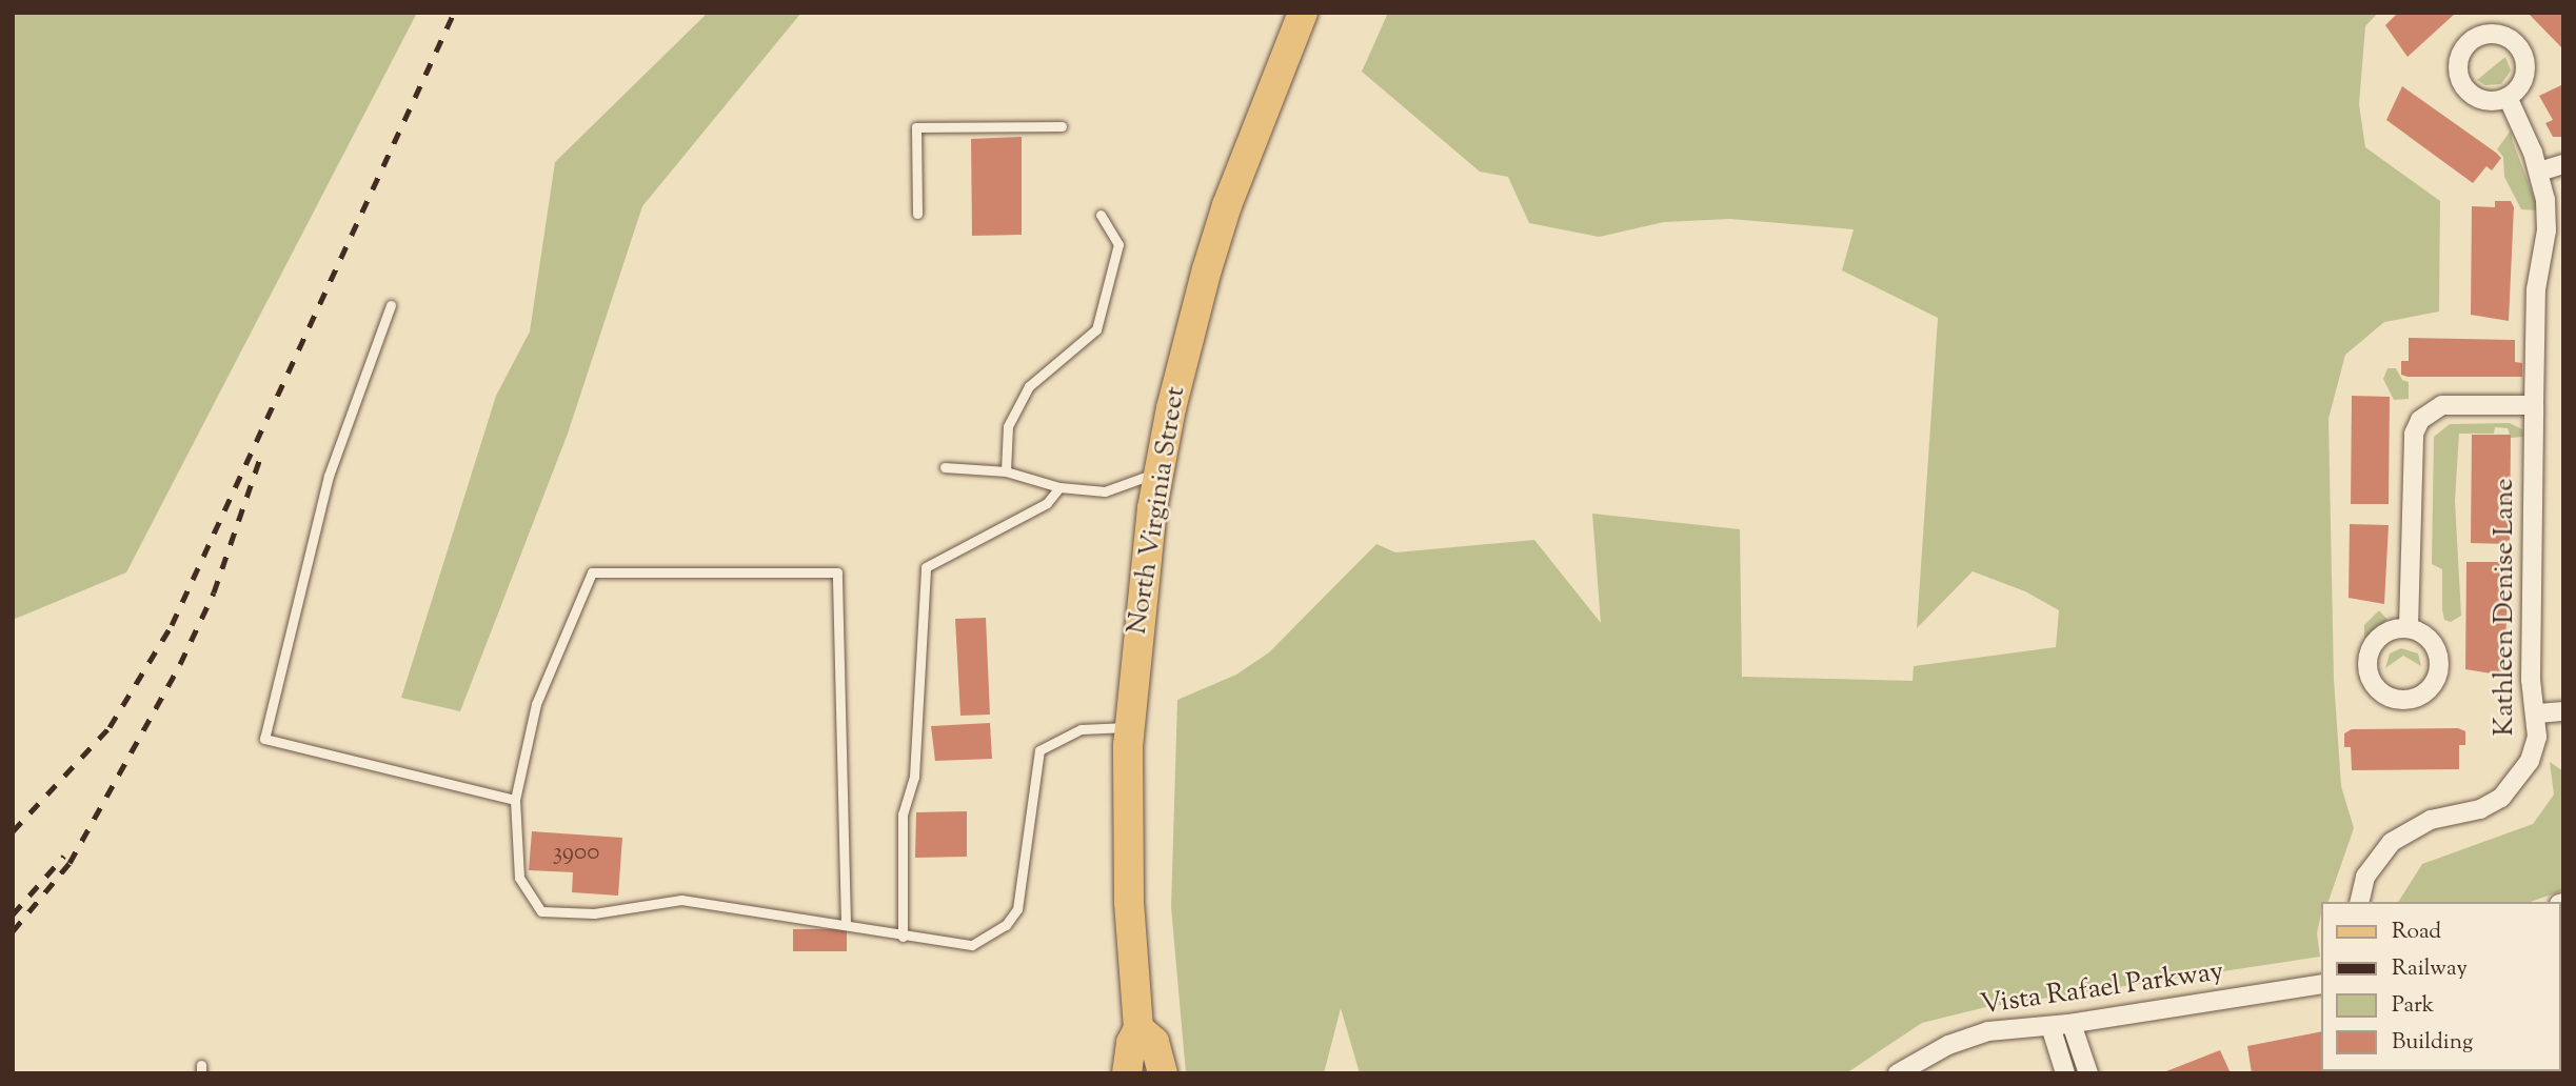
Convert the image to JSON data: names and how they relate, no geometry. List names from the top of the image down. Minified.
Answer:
{"streets":{"main road":["North Virginia Street"],"street":["Kathleen Denise Lane","Vista Rafael Parkway"]},"house_numbers":["3900"],"legend":["Road","Railway","Park","Building"]}
